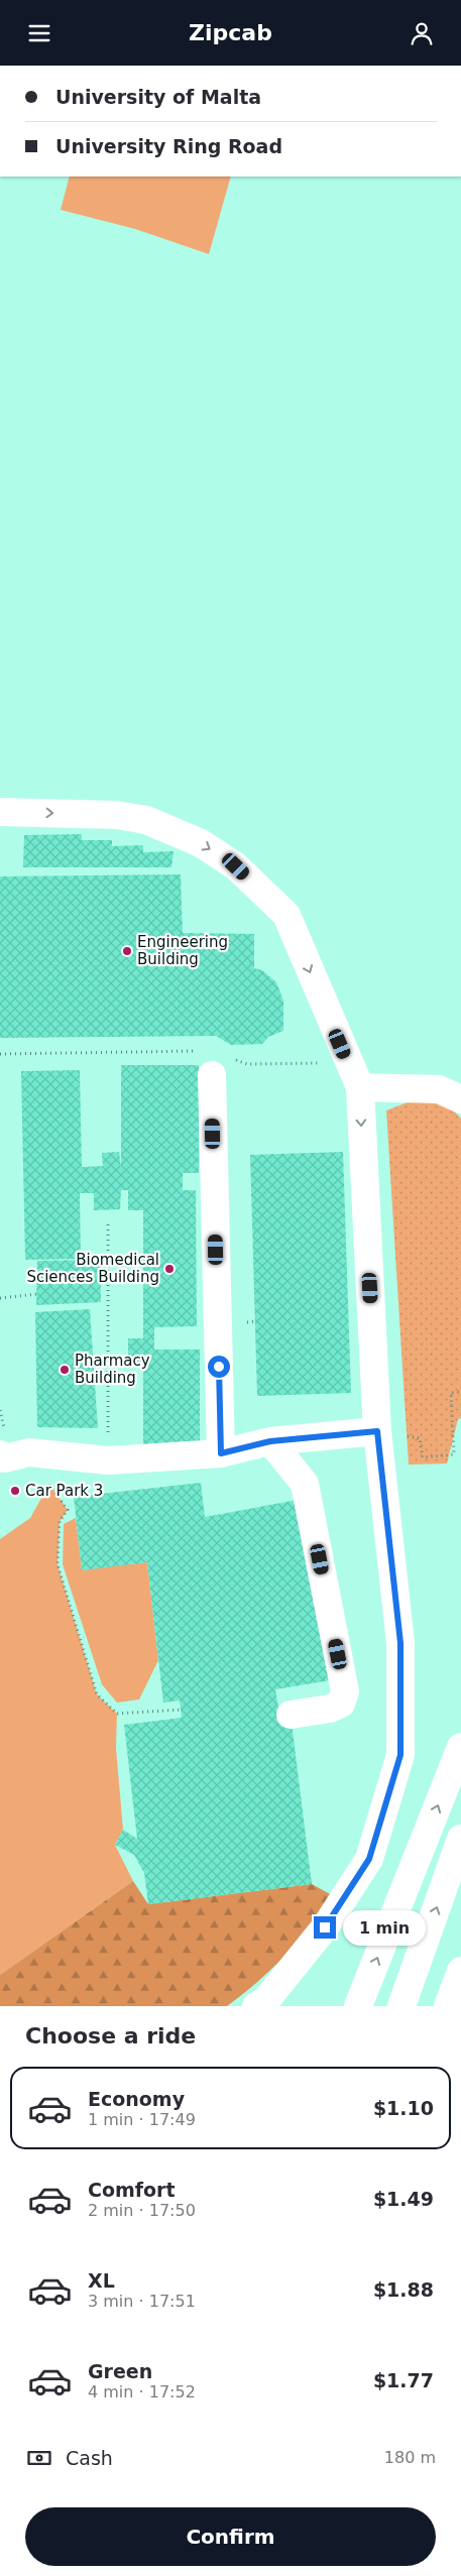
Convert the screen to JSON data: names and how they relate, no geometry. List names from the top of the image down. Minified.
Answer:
{"places":["Engineering Building","Biomedical Sciences Building","Pharmacy Building","Car Park 3"],"page":{"header":"Zipcab","banner":["University of Malta","University Ring Road"],"bubble":"1 min","heading":"Choose a ride","list":[{"name":"Economy","note":"1 min · 17:49","value":"$1.10"},{"name":"Comfort","note":"2 min · 17:50","value":"$1.49"},{"name":"XL","note":"3 min · 17:51","value":"$1.88"},{"name":"Green","note":"4 min · 17:52","value":"$1.77"}],"pay":["Cash","180 m"],"buttons":"Confirm"}}
